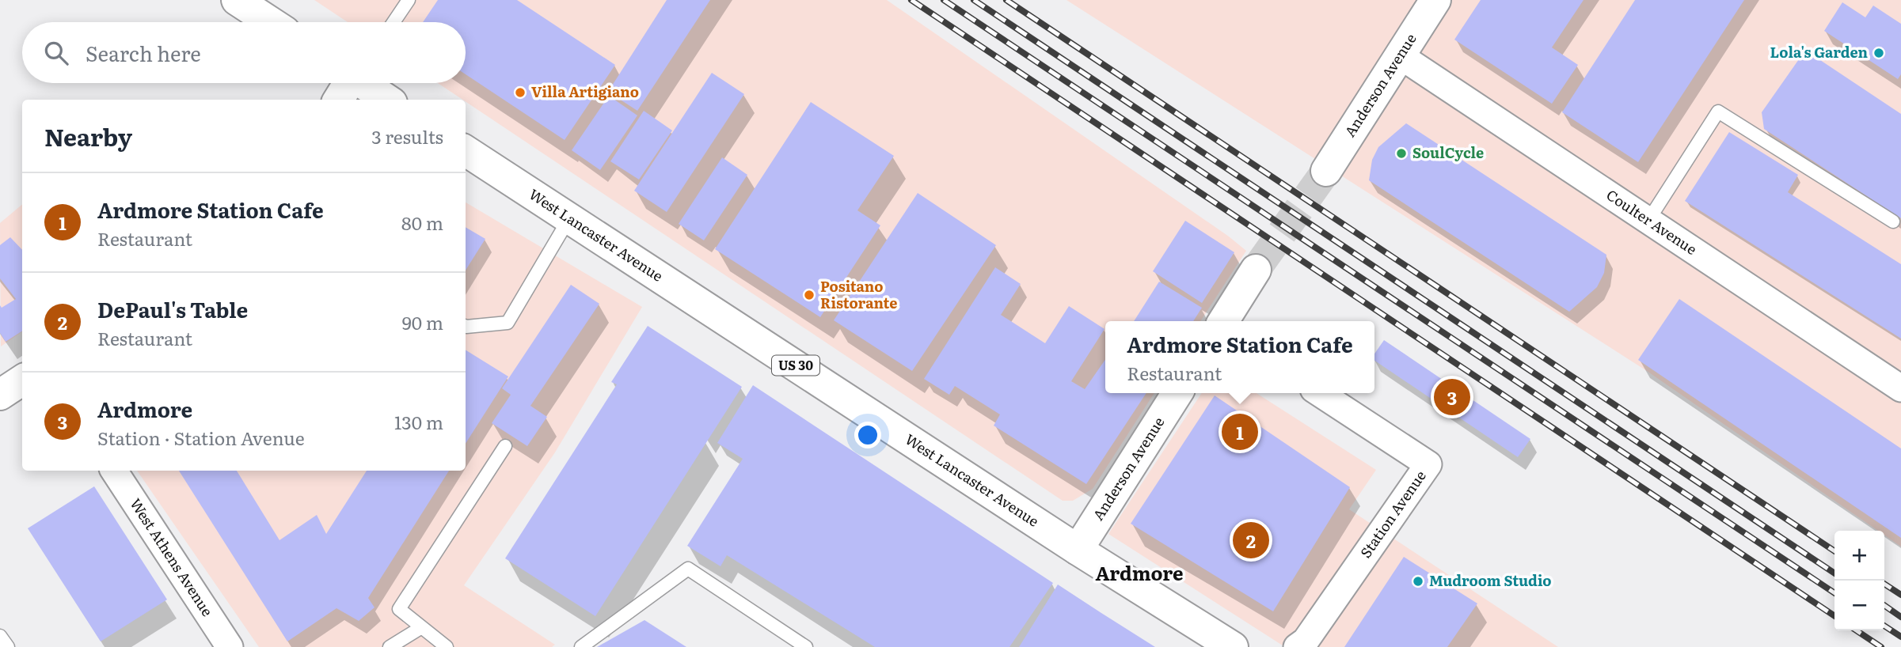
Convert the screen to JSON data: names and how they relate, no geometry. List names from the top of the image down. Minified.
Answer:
{"streets":{"main road":["Anderson Avenue","West Lancaster Avenue","US 30"],"street":["Coulter Avenue","Station Avenue","West Athens Avenue"]},"crossings":[["Anderson Avenue","Coulter Avenue"],["Anderson Avenue","West Lancaster Avenue"]],"districts":["Ardmore"],"places":["Lola's Garden","Villa Artigiano","SoulCycle","Positano Ristorante","Mudroom Studio"],"page":{"search":"Search here","heading":["Nearby","3 results"],"list":[{"mark":"1","name":"Ardmore Station Cafe","note":"Restaurant","value":"80 m"},{"mark":"2","name":"DePaul's Table","note":"Restaurant","value":"90 m"},{"mark":"3","name":"Ardmore","note":"Station · Station Avenue","value":"130 m"}],"popup":["Ardmore Station Cafe","Restaurant"],"pins":["3","1","2"],"map_buttons":["+","−"]}}
